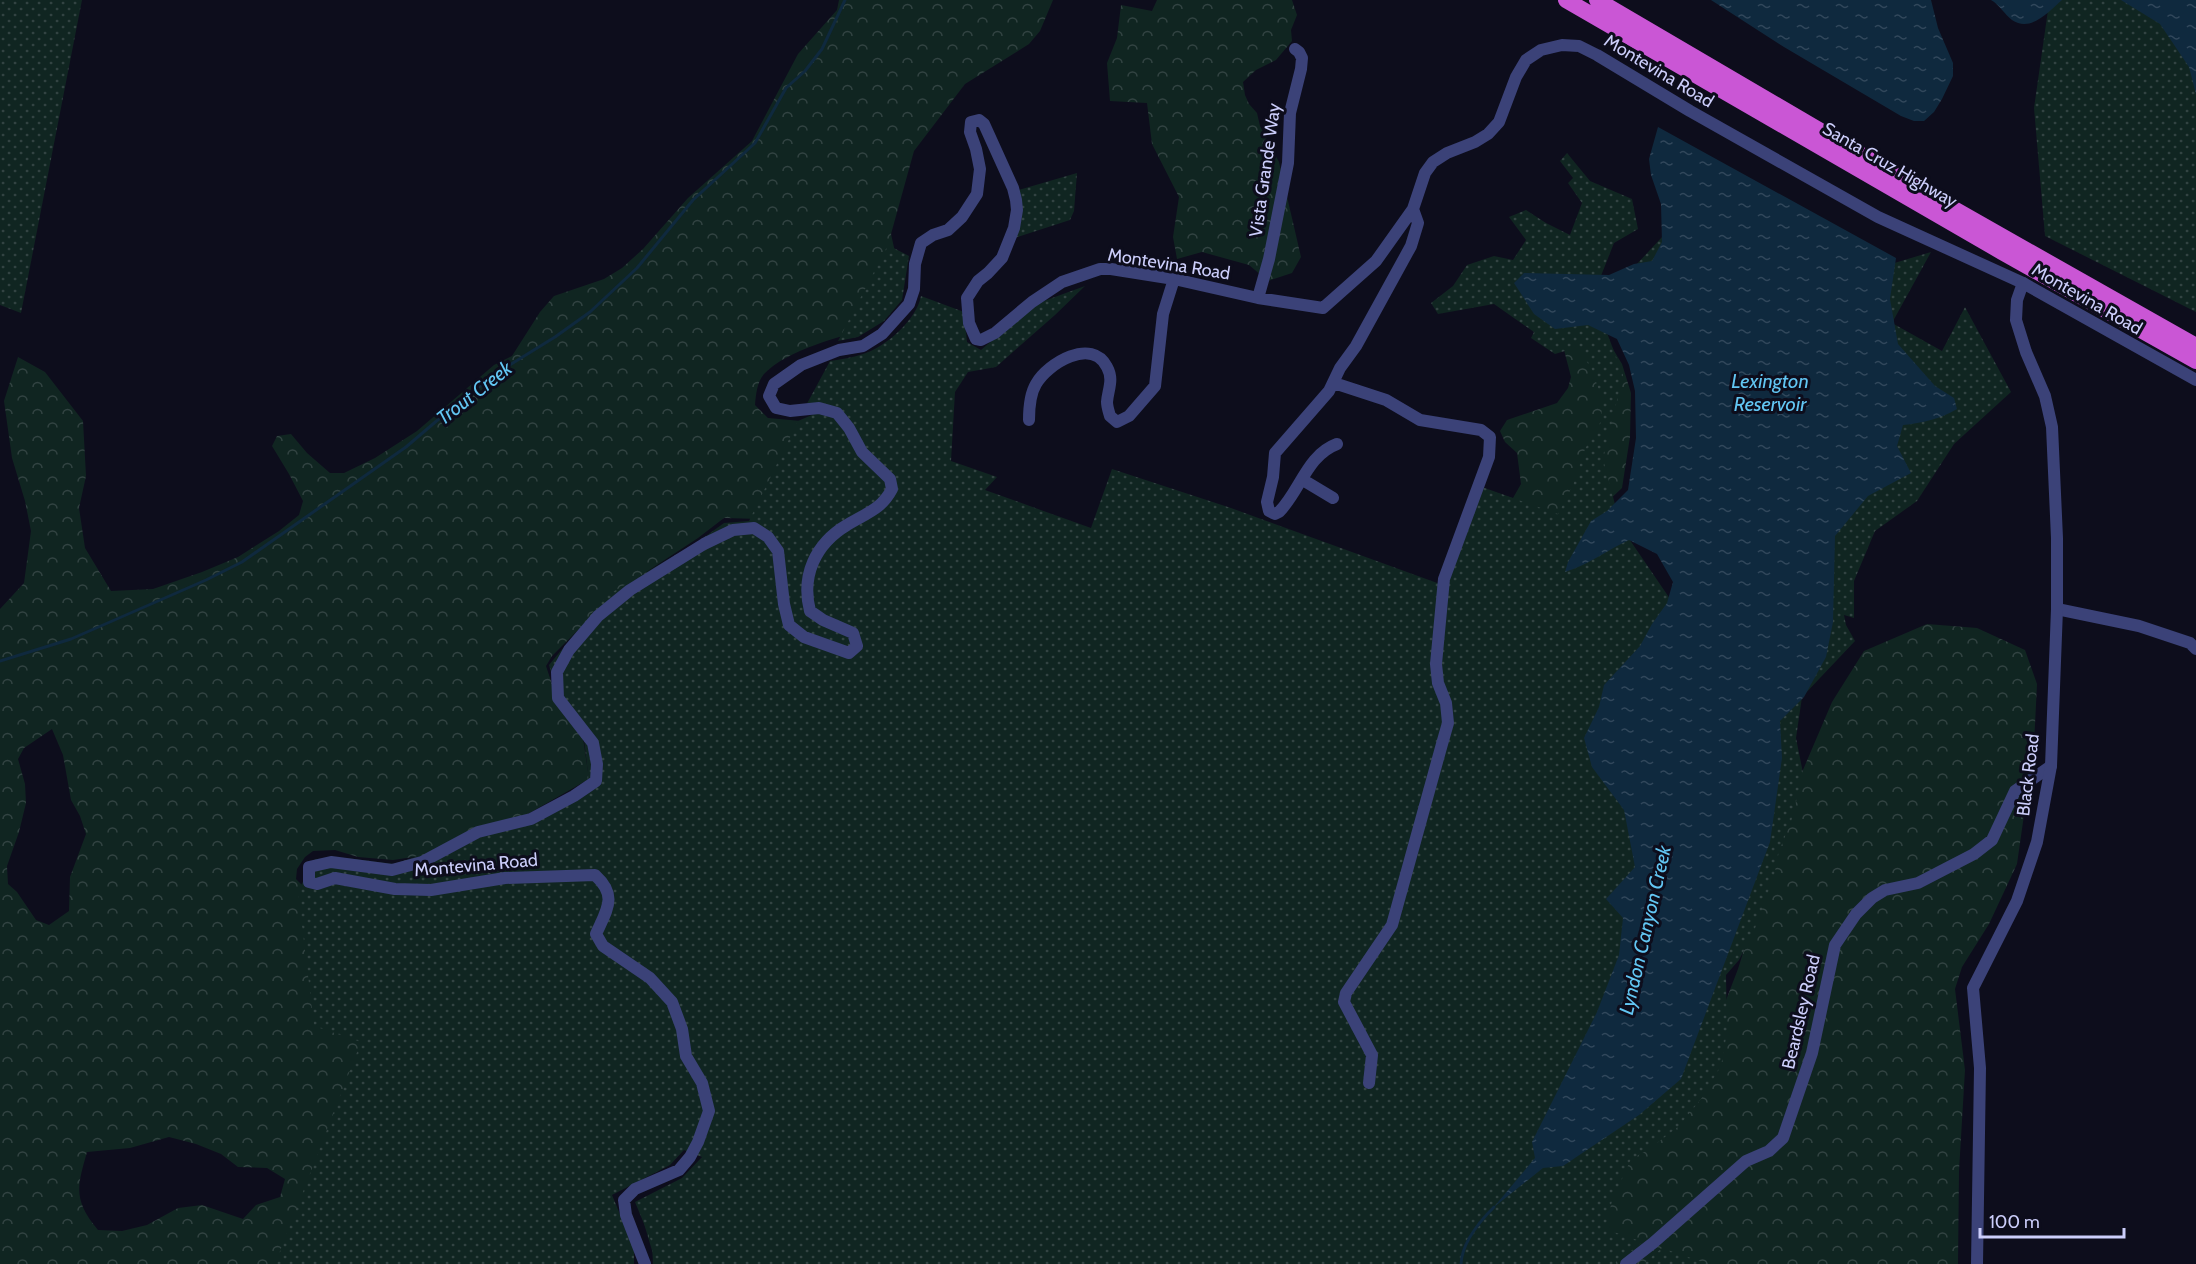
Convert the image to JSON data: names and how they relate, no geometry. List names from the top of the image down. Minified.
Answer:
{"streets":{"highway":["Santa Cruz Highway"],"street":["Montevina Road","Vista Grande Way","Black Road","Beardsley Road"]},"crossings":[["Montevina Road","Vista Grande Way"],["Montevina Road","Black Road"],["Black Road","Beardsley Road"]],"water":["Lexington Reservoir","Trout Creek","Lyndon Canyon Creek"],"scale_bar":"100 m"}
